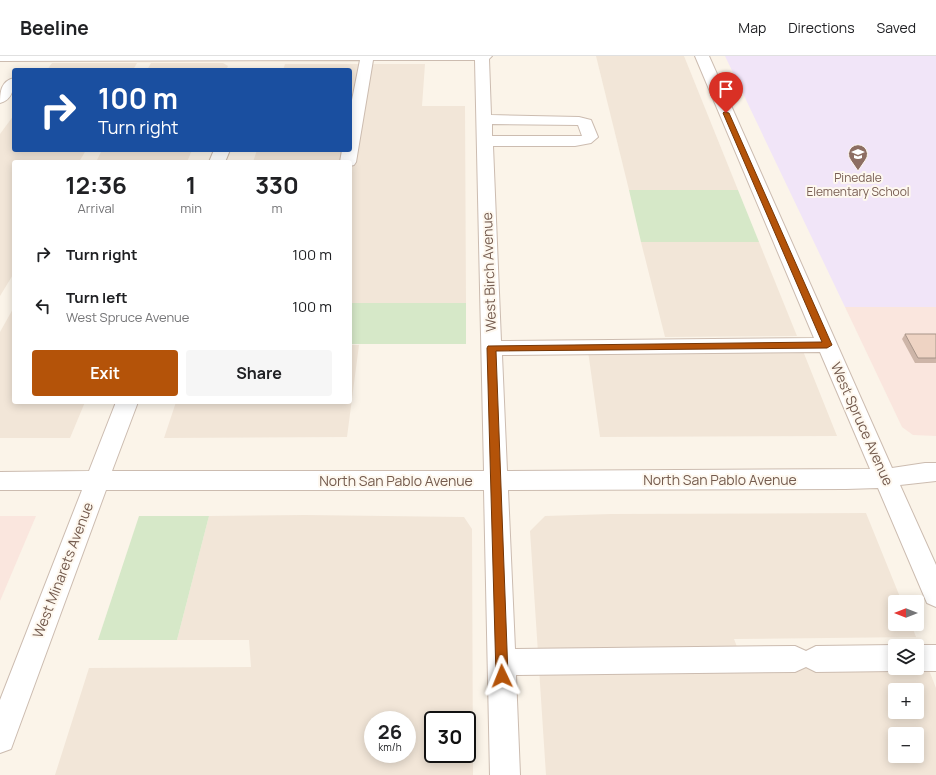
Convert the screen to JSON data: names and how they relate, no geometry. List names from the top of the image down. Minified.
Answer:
{"streets":{"street":["West Birch Avenue","West Spruce Avenue","North San Pablo Avenue","West Minarets Avenue"]},"crossings":[["West Birch Avenue","North San Pablo Avenue"],["West Spruce Avenue","North San Pablo Avenue"],["North San Pablo Avenue","West Minarets Avenue"]],"places":{"school or university":["Pinedale Elementary School"]},"north":"left","page":{"header":"Beeline","nav":["Map","Directions","Saved"],"turn":["100 m","Turn right"],"eta":["12:36","Arrival","1","min","330","m"],"list":[{"name":"Turn right","value":"100 m"},{"name":"Turn left","note":"West Spruce Avenue","value":"100 m"}],"buttons":["Exit","Share"],"map_buttons":["+","−"],"speed":"26 km/h","limit":"30"}}
